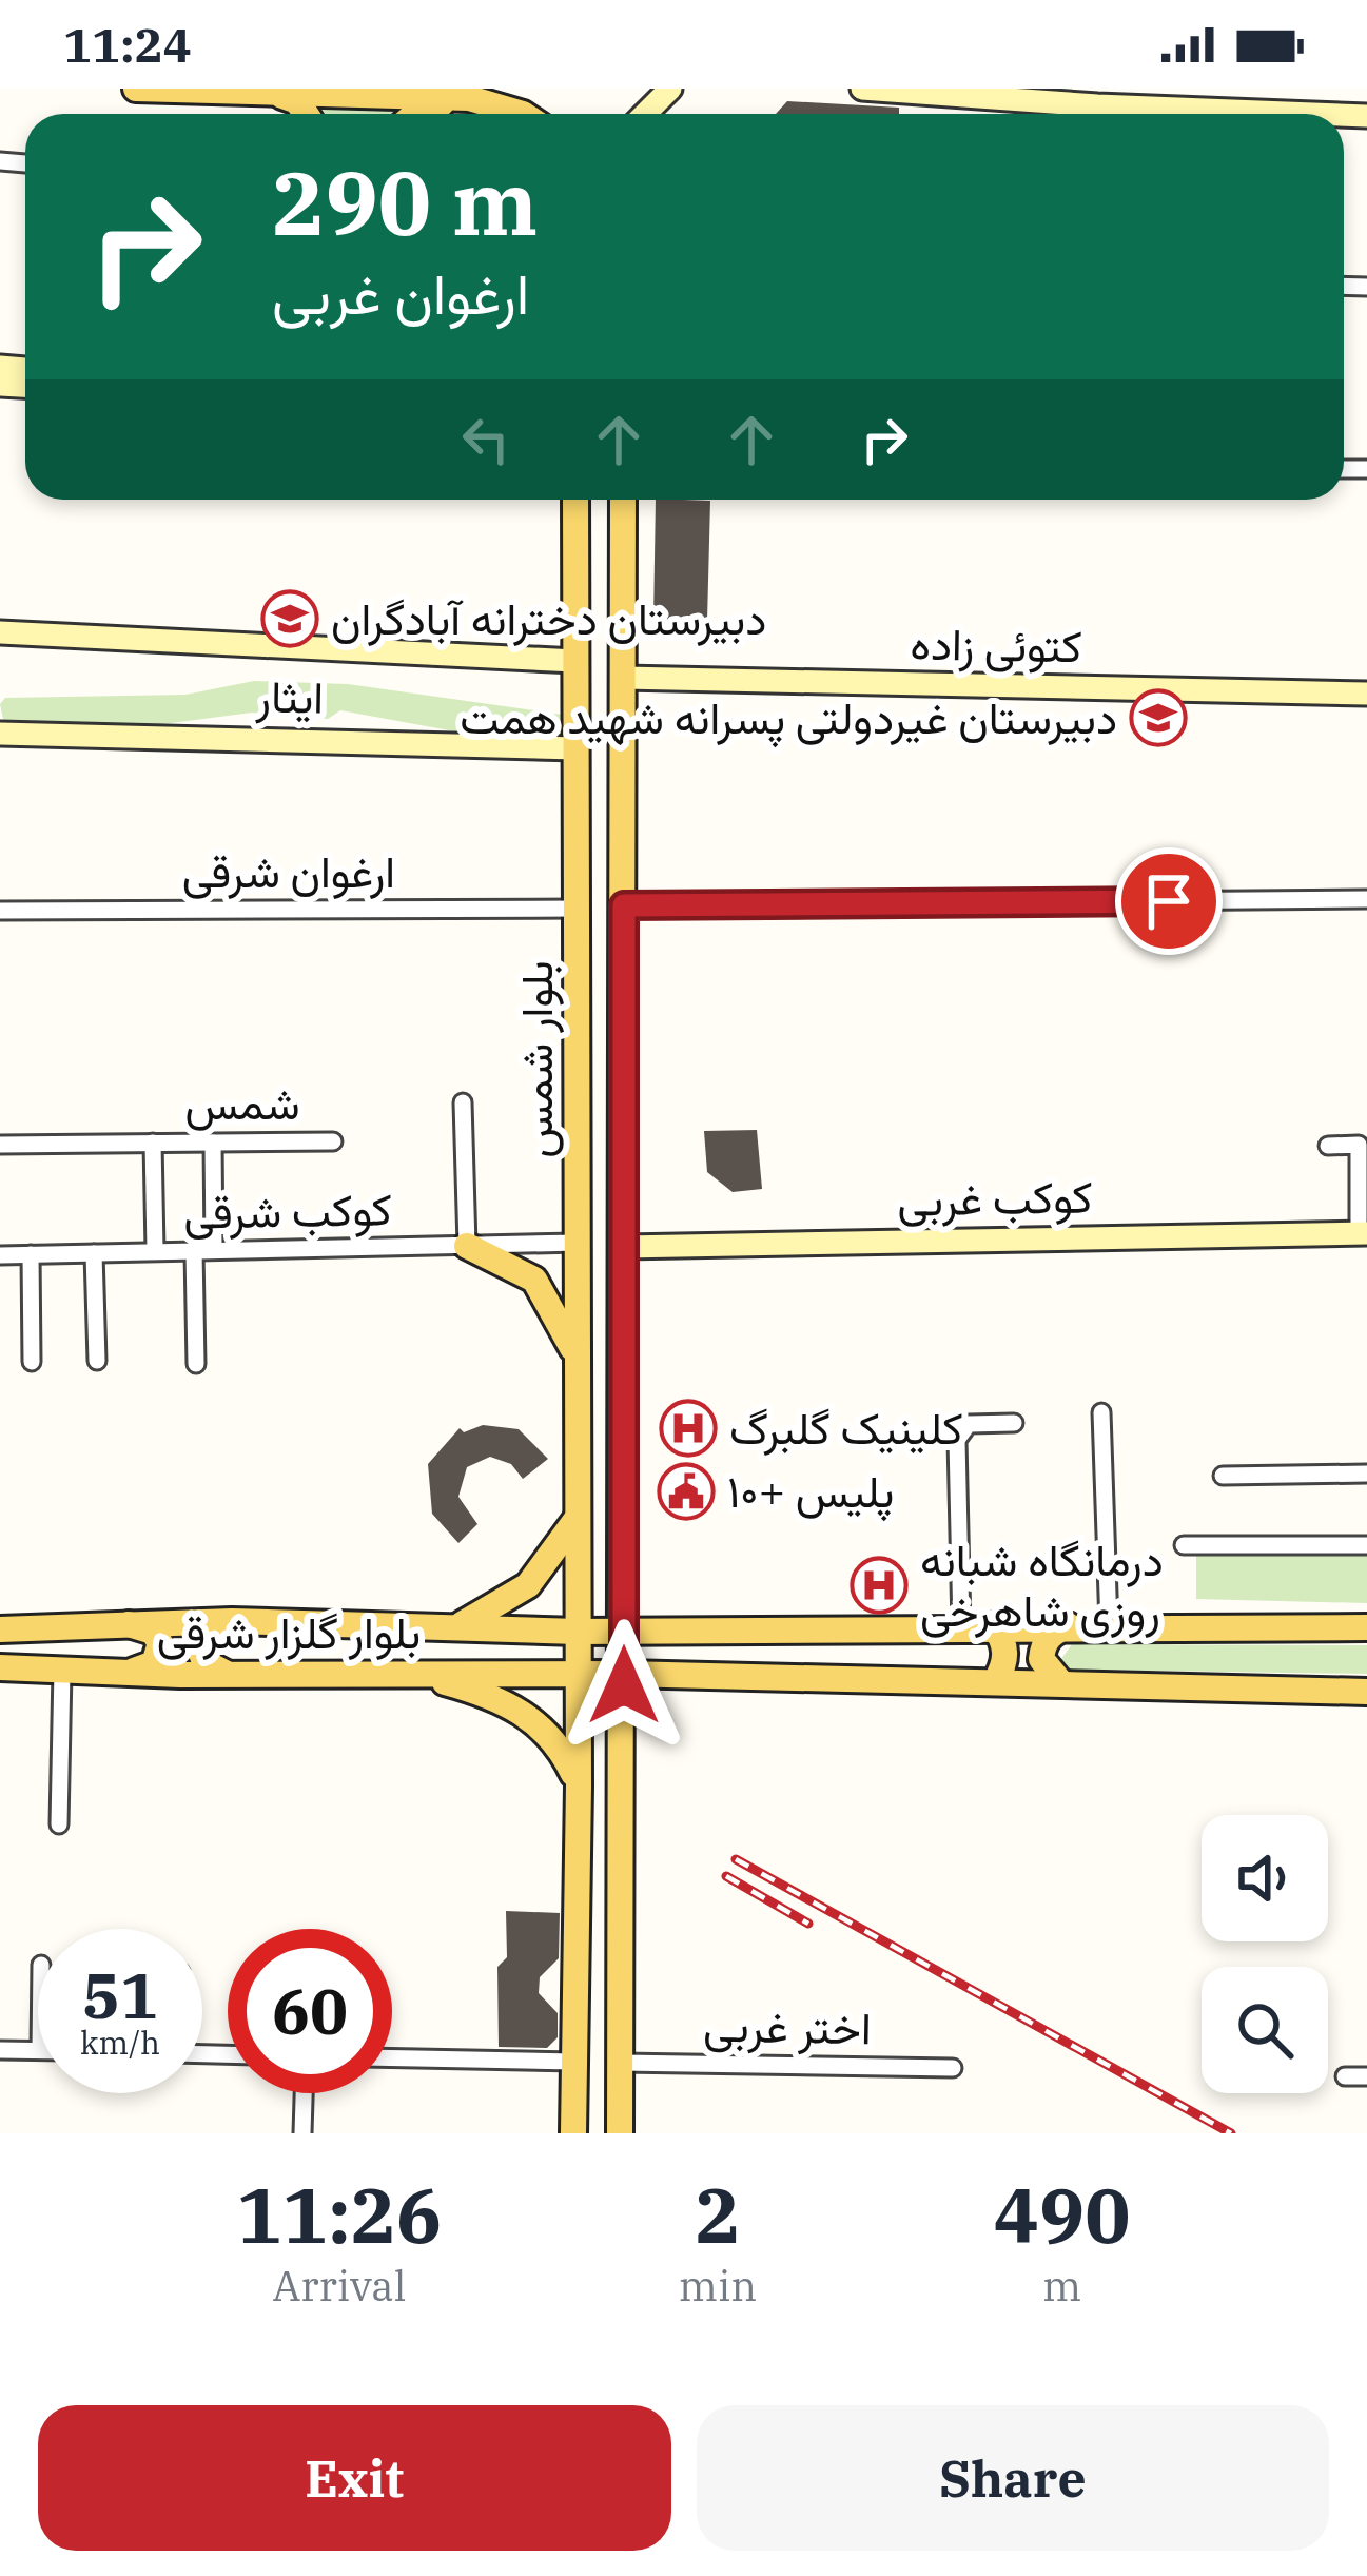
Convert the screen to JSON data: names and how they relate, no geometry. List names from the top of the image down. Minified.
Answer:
{"streets":{"main road":["بلوار شمس","بلوار گلزار شرقی"],"street":["کتوئی زاده","ایثار","ارغوان شرقی","شمس","کوکب غربی","کوکب شرقی","اختر غربی"]},"crossings":[["کتوئی زاده","بلوار شمس"],["ایثار","بلوار شمس"],["ارغوان شرقی","بلوار شمس"],["بلوار شمس","کوکب غربی"],["بلوار شمس","کوکب شرقی"],["بلوار شمس","بلوار گلزار شرقی"],["بلوار شمس","اختر غربی"],["شمس","کوکب شرقی"]],"places":{"school or university":["دبيرستان دخترانه آبادگران","دبیرستان غیردولتی پسرانه شهید همت"],"hospital":["کلینیک گلبرگ","درمانگاه شبانه روزی شاهرخی"],"public building":["پلیس +۱۰"]},"page":{"status":"11:24","turn":["290 m","ارغوان غربی"],"speed":"51 km/h","limit":"60","eta":["11:26","Arrival","2","min","490","m"],"buttons":["Exit","Share"]}}
